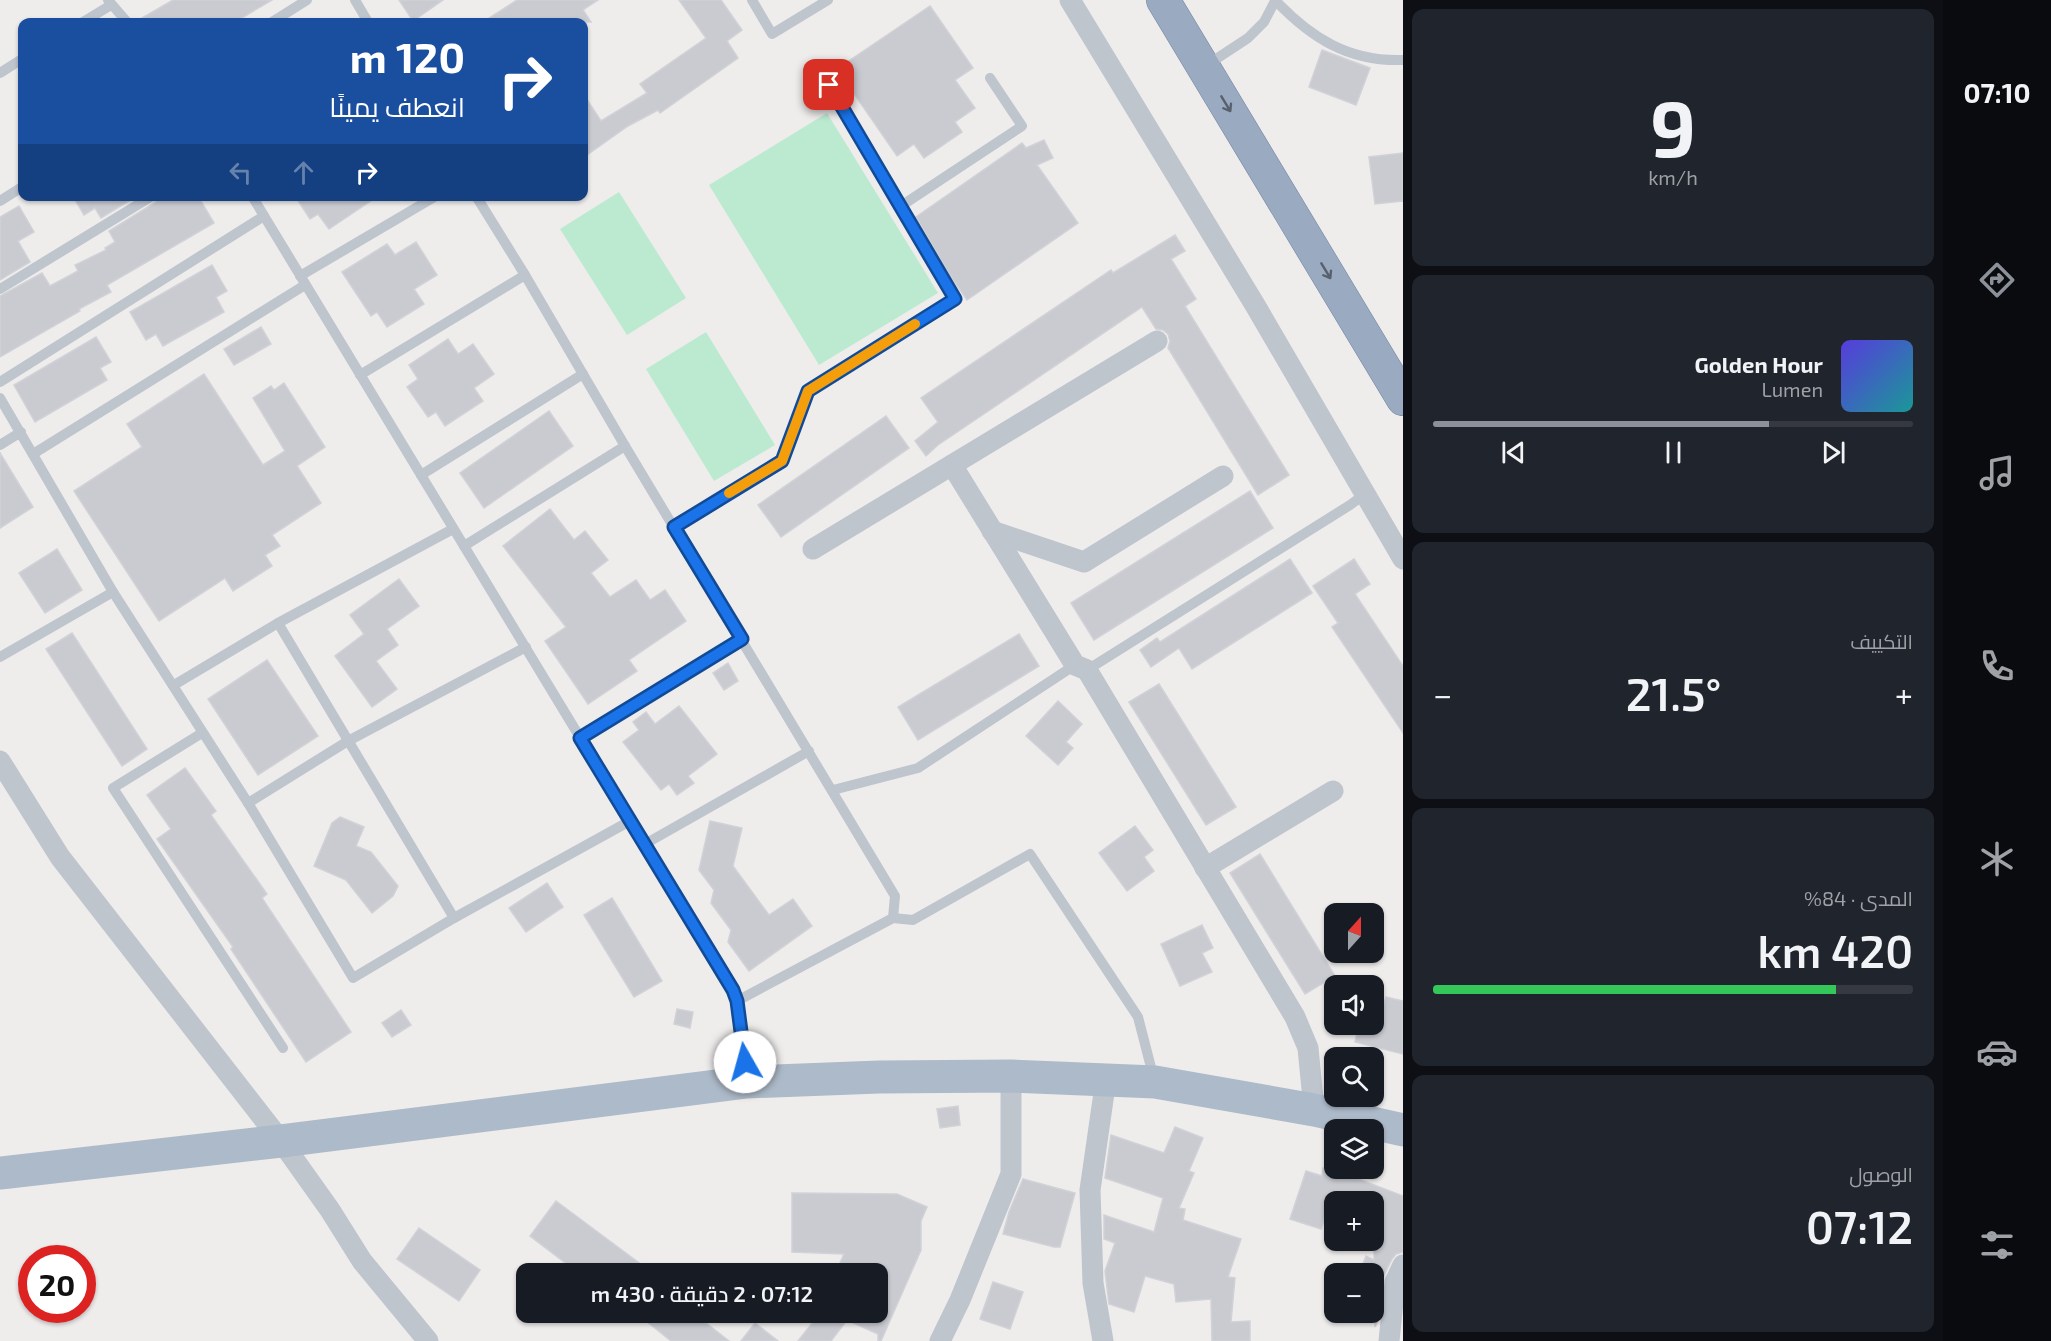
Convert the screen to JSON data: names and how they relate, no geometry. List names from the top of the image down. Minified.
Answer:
{"north":"top","page":{"tabs":"07:10","tile":[["9","km/h"],"التكييف",["المدى · 84%","420 km"],["الوصول","07:12"]],"turn":["120 m","انعطف يمينًا"],"song":["Golden Hour","Lumen"],"heat":["−","21.5°","+"],"map_buttons":["+","−"],"limit":"20","trip":"07:12 · 2 دقيقة · 430 m"}}
